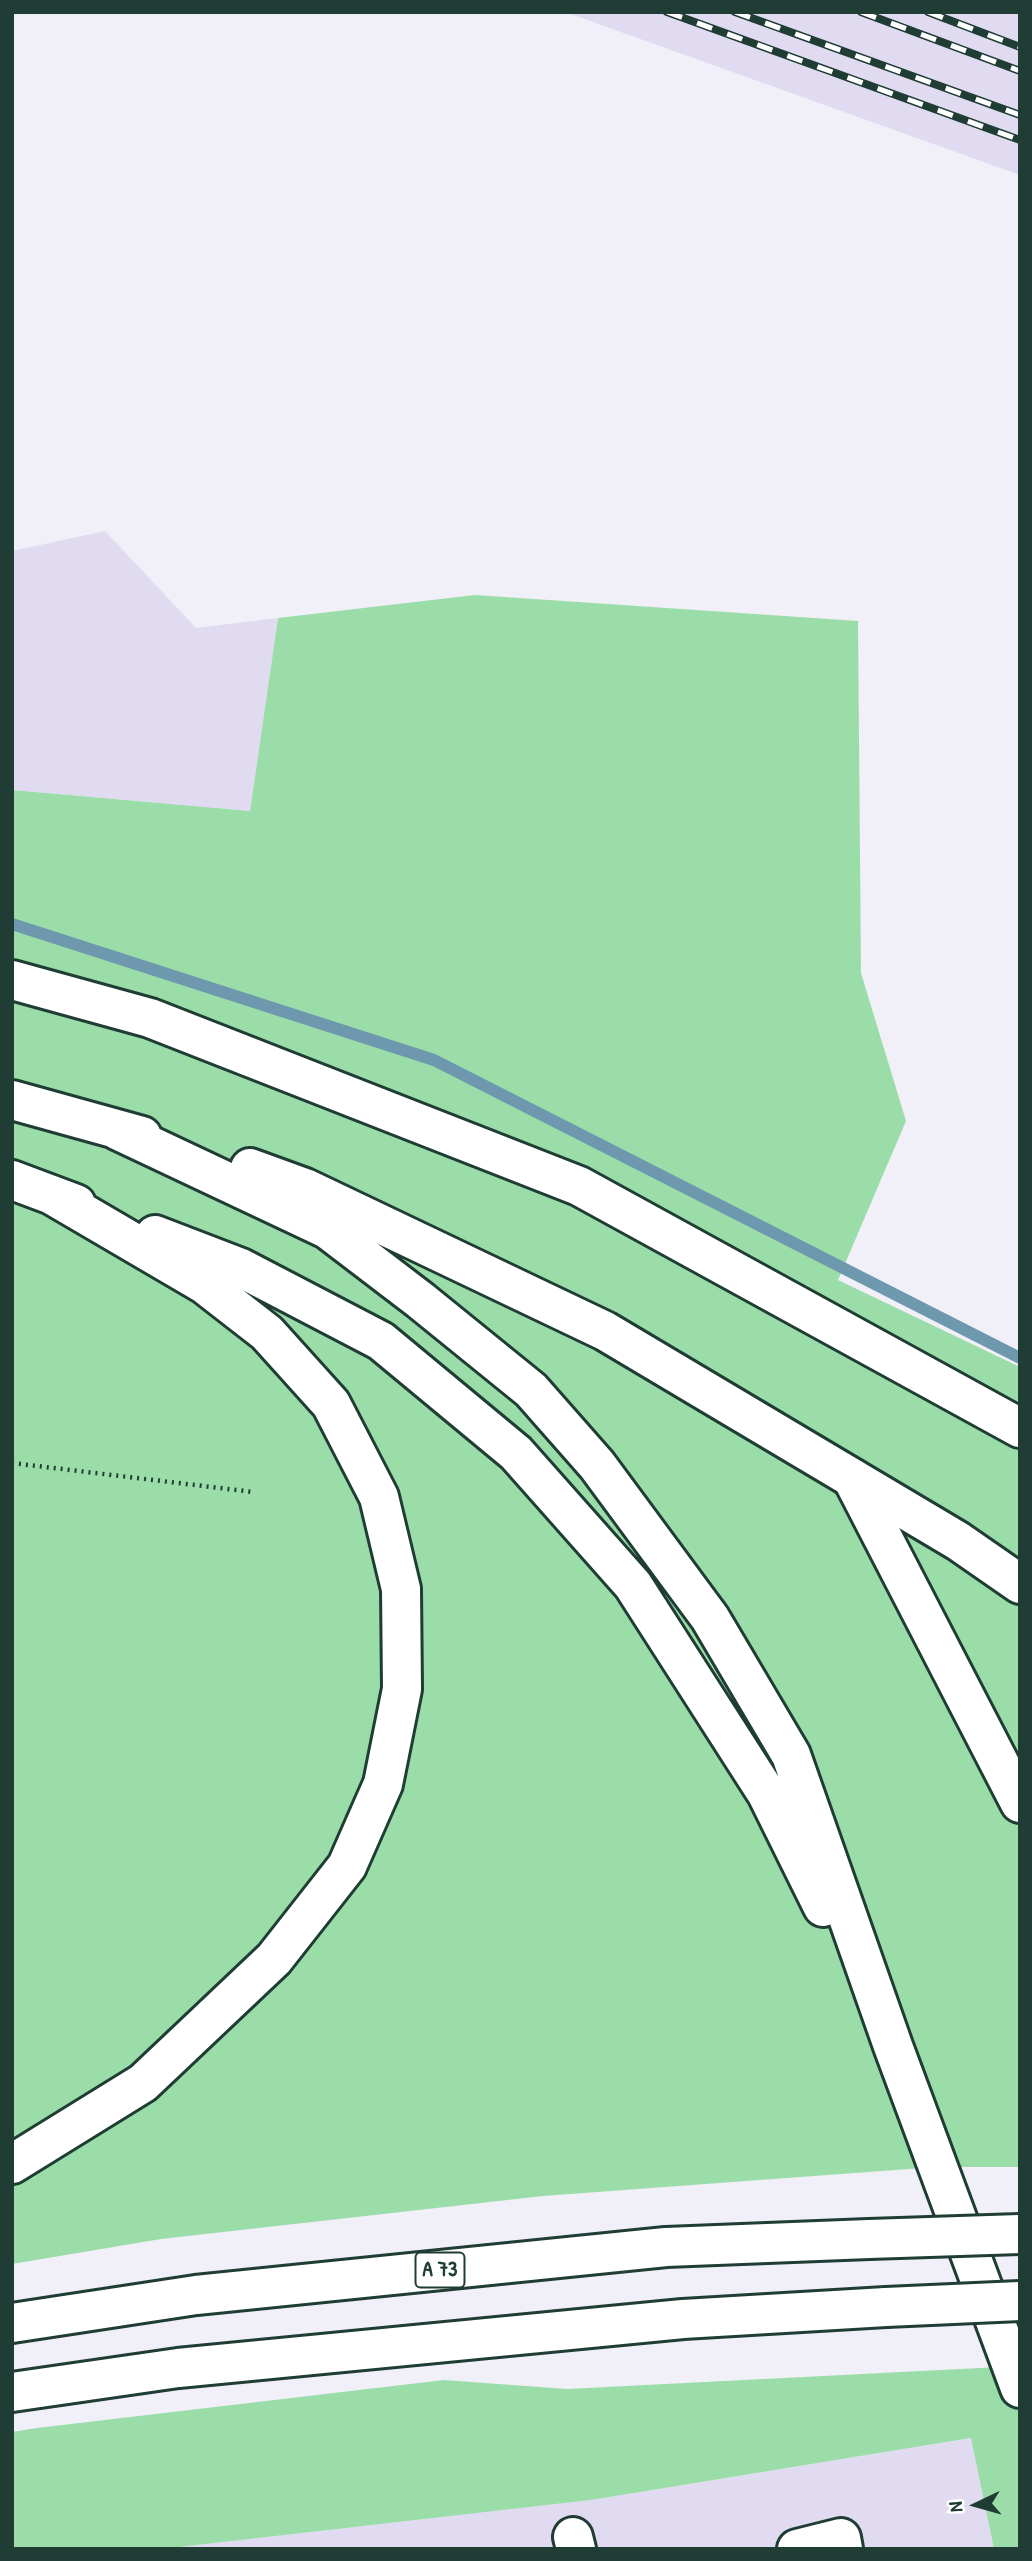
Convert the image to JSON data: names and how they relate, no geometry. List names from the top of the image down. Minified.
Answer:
{"streets":{"main road":["A 73"]},"north":"left"}
